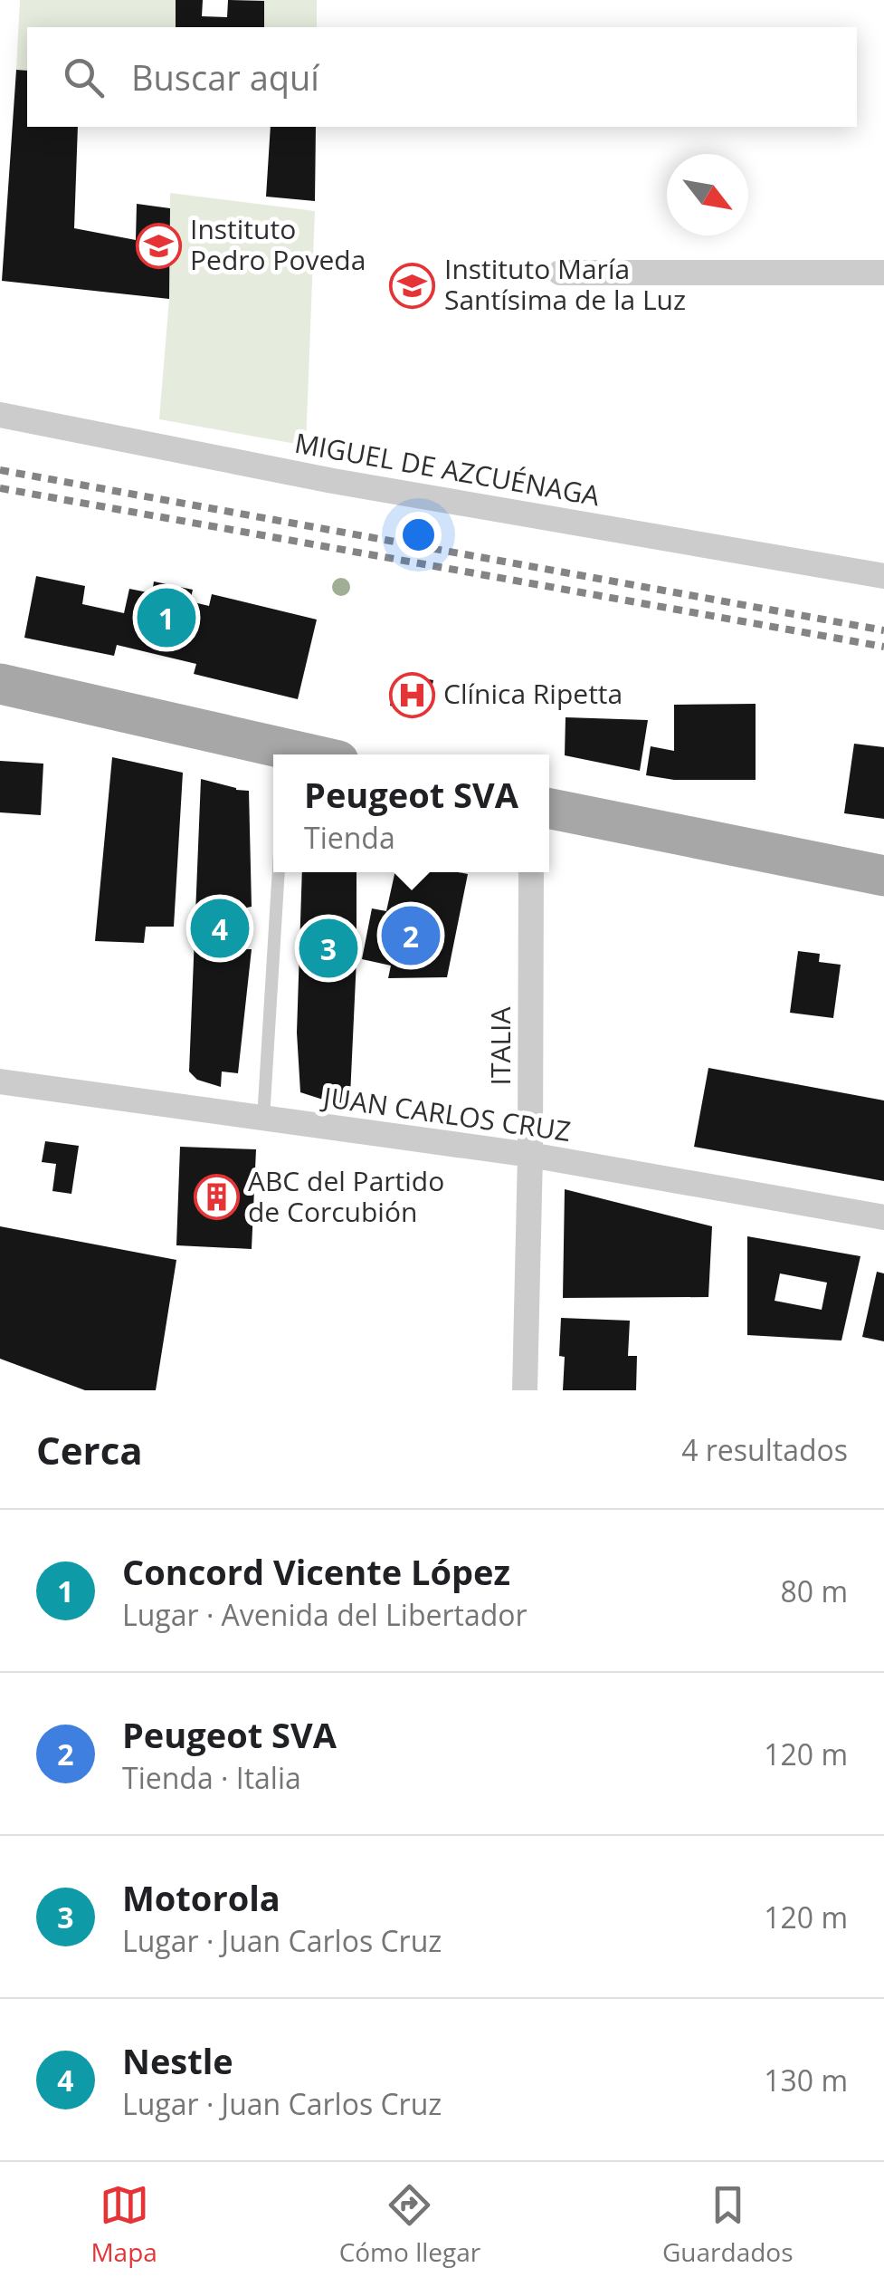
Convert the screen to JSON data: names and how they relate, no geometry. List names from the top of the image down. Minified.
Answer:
{"streets":{"street":["MIGUEL DE AZCUÉNAGA","ITALIA","JUAN CARLOS CRUZ"]},"crossings":[["ITALIA","JUAN CARLOS CRUZ"]],"places":{"school or university":["Instituto Pedro Poveda","Instituto María Santísima de la Luz"],"hospital":["Clínica Ripetta"],"building":["ABC del Partido de Corcubión"]},"north":"bottom right","page":{"search":"Buscar aquí","pins":["1","4","2","3"],"popup":["Peugeot SVA","Tienda"],"heading":["Cerca","4 resultados"],"list":[{"mark":"1","name":"Concord Vicente López","note":"Lugar · Avenida del Libertador","value":"80 m"},{"mark":"2","name":"Peugeot SVA","note":"Tienda · Italia","value":"120 m"},{"mark":"3","name":"Motorola","note":"Lugar · Juan Carlos Cruz","value":"120 m"},{"mark":"4","name":"Nestle","note":"Lugar · Juan Carlos Cruz","value":"130 m"}],"nav":["Mapa","Cómo llegar","Guardados"]}}
